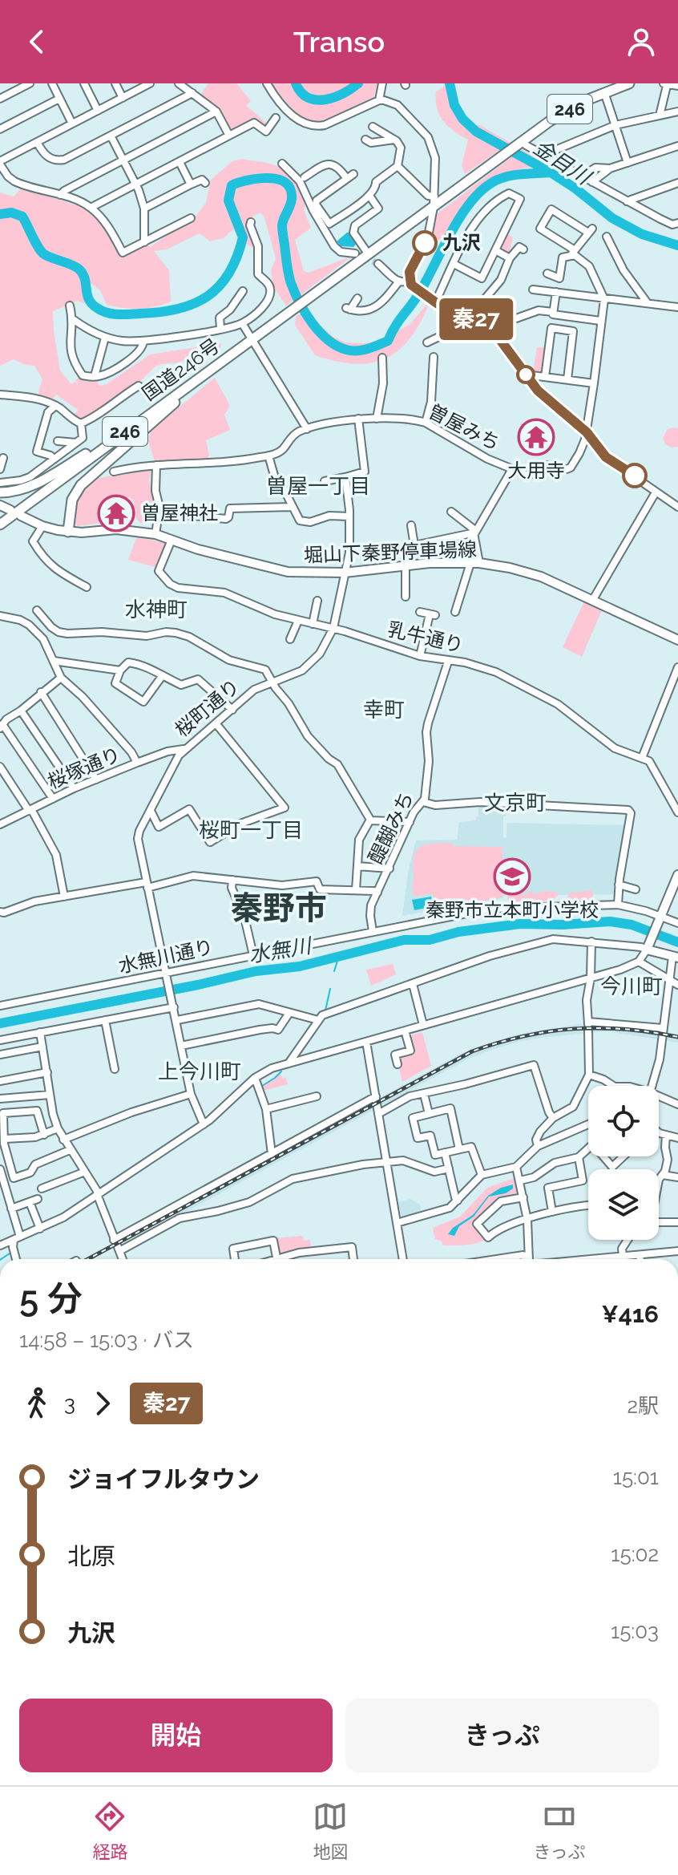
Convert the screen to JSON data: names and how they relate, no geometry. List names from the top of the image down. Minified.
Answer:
{"streets":{"highway":["246","国道246号"],"main road":["堀山下秦野停車場線"],"street":["曽屋みち","乳牛通り","桜町通り","桜塚通り","醍醐みち","水無川通り"]},"crossings":[["246","国道246号"],["堀山下秦野停車場線","乳牛通り"],["堀山下秦野停車場線","桜町通り"],["乳牛通り","桜町通り"],["乳牛通り","醍醐みち"],["桜町通り","桜塚通り"],["桜町通り","水無川通り"],["醍醐みち","水無川通り"]],"districts":["曽屋一丁目","水神町","幸町","文京町","桜町一丁目","秦野市","今川町","上今川町"],"water":["金目川","水無川"],"places":{"other":["九沢"],"temple":["大用寺","曽屋神社"],"school or university":["秦野市立本町小学校"]},"lines":["bus line 秦27"],"page":{"header":"Transo","on_map":"秦27","heading":["5 分","14:58 – 15:03 · バス","¥416"],"legs":["3","秦27","2駅"],"list":[{"name":"ジョイフルタウン","value":"15:01"},{"name":"北原","value":"15:02"},{"name":"九沢","value":"15:03"}],"buttons":["開始","きっぷ"],"tabs":["経路","地図","きっぷ"]}}
